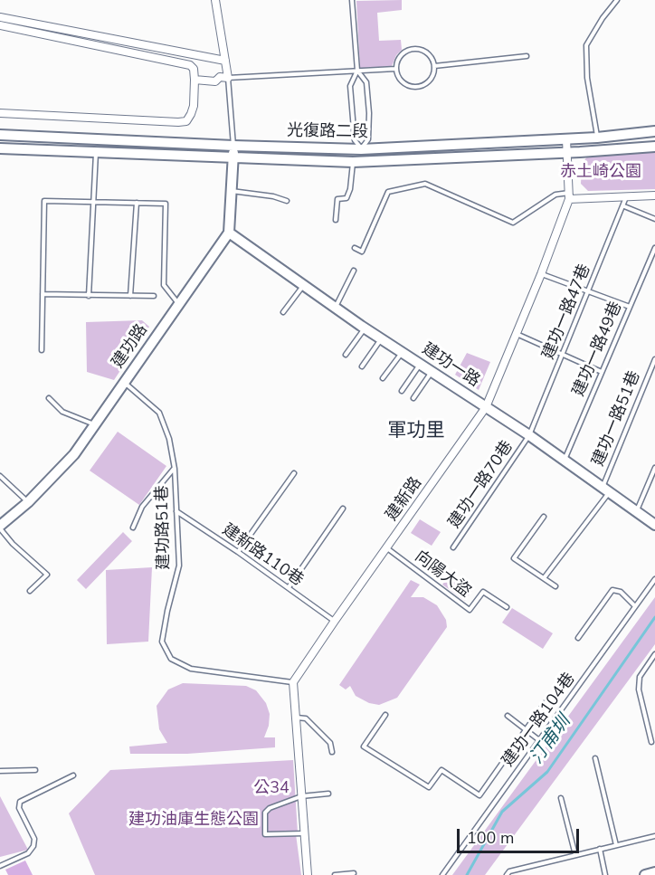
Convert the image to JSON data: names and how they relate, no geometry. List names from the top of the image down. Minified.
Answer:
{"streets":{"main road":["光復路二段","建功路","建功一路"],"street":["建新路"],"lane":["建功一路47巷","建功一路49巷","建功一路51巷","建功一路70巷","建功路51巷","建新路110巷","向陽大盜","建功一路104巷"]},"crossings":[["光復路二段","建新路"],["建功一路47巷","建功一路"],["建功一路47巷","建功一路70巷"],["建功路","建功一路"],["建功路","建功路51巷"],["建功一路49巷","建功一路"],["建功一路","建功一路51巷"],["建功一路","建功一路70巷"],["建功一路","建新路"],["建新路","建功路51巷"],["建新路","建新路110巷"],["建新路","向陽大盜"],["建功路51巷","建新路110巷"]],"districts":["軍功里"],"water":["汀甫圳"],"parks":["赤土崎公園","公34","建功油庫生態公園"],"scale_bar":"100 m"}
